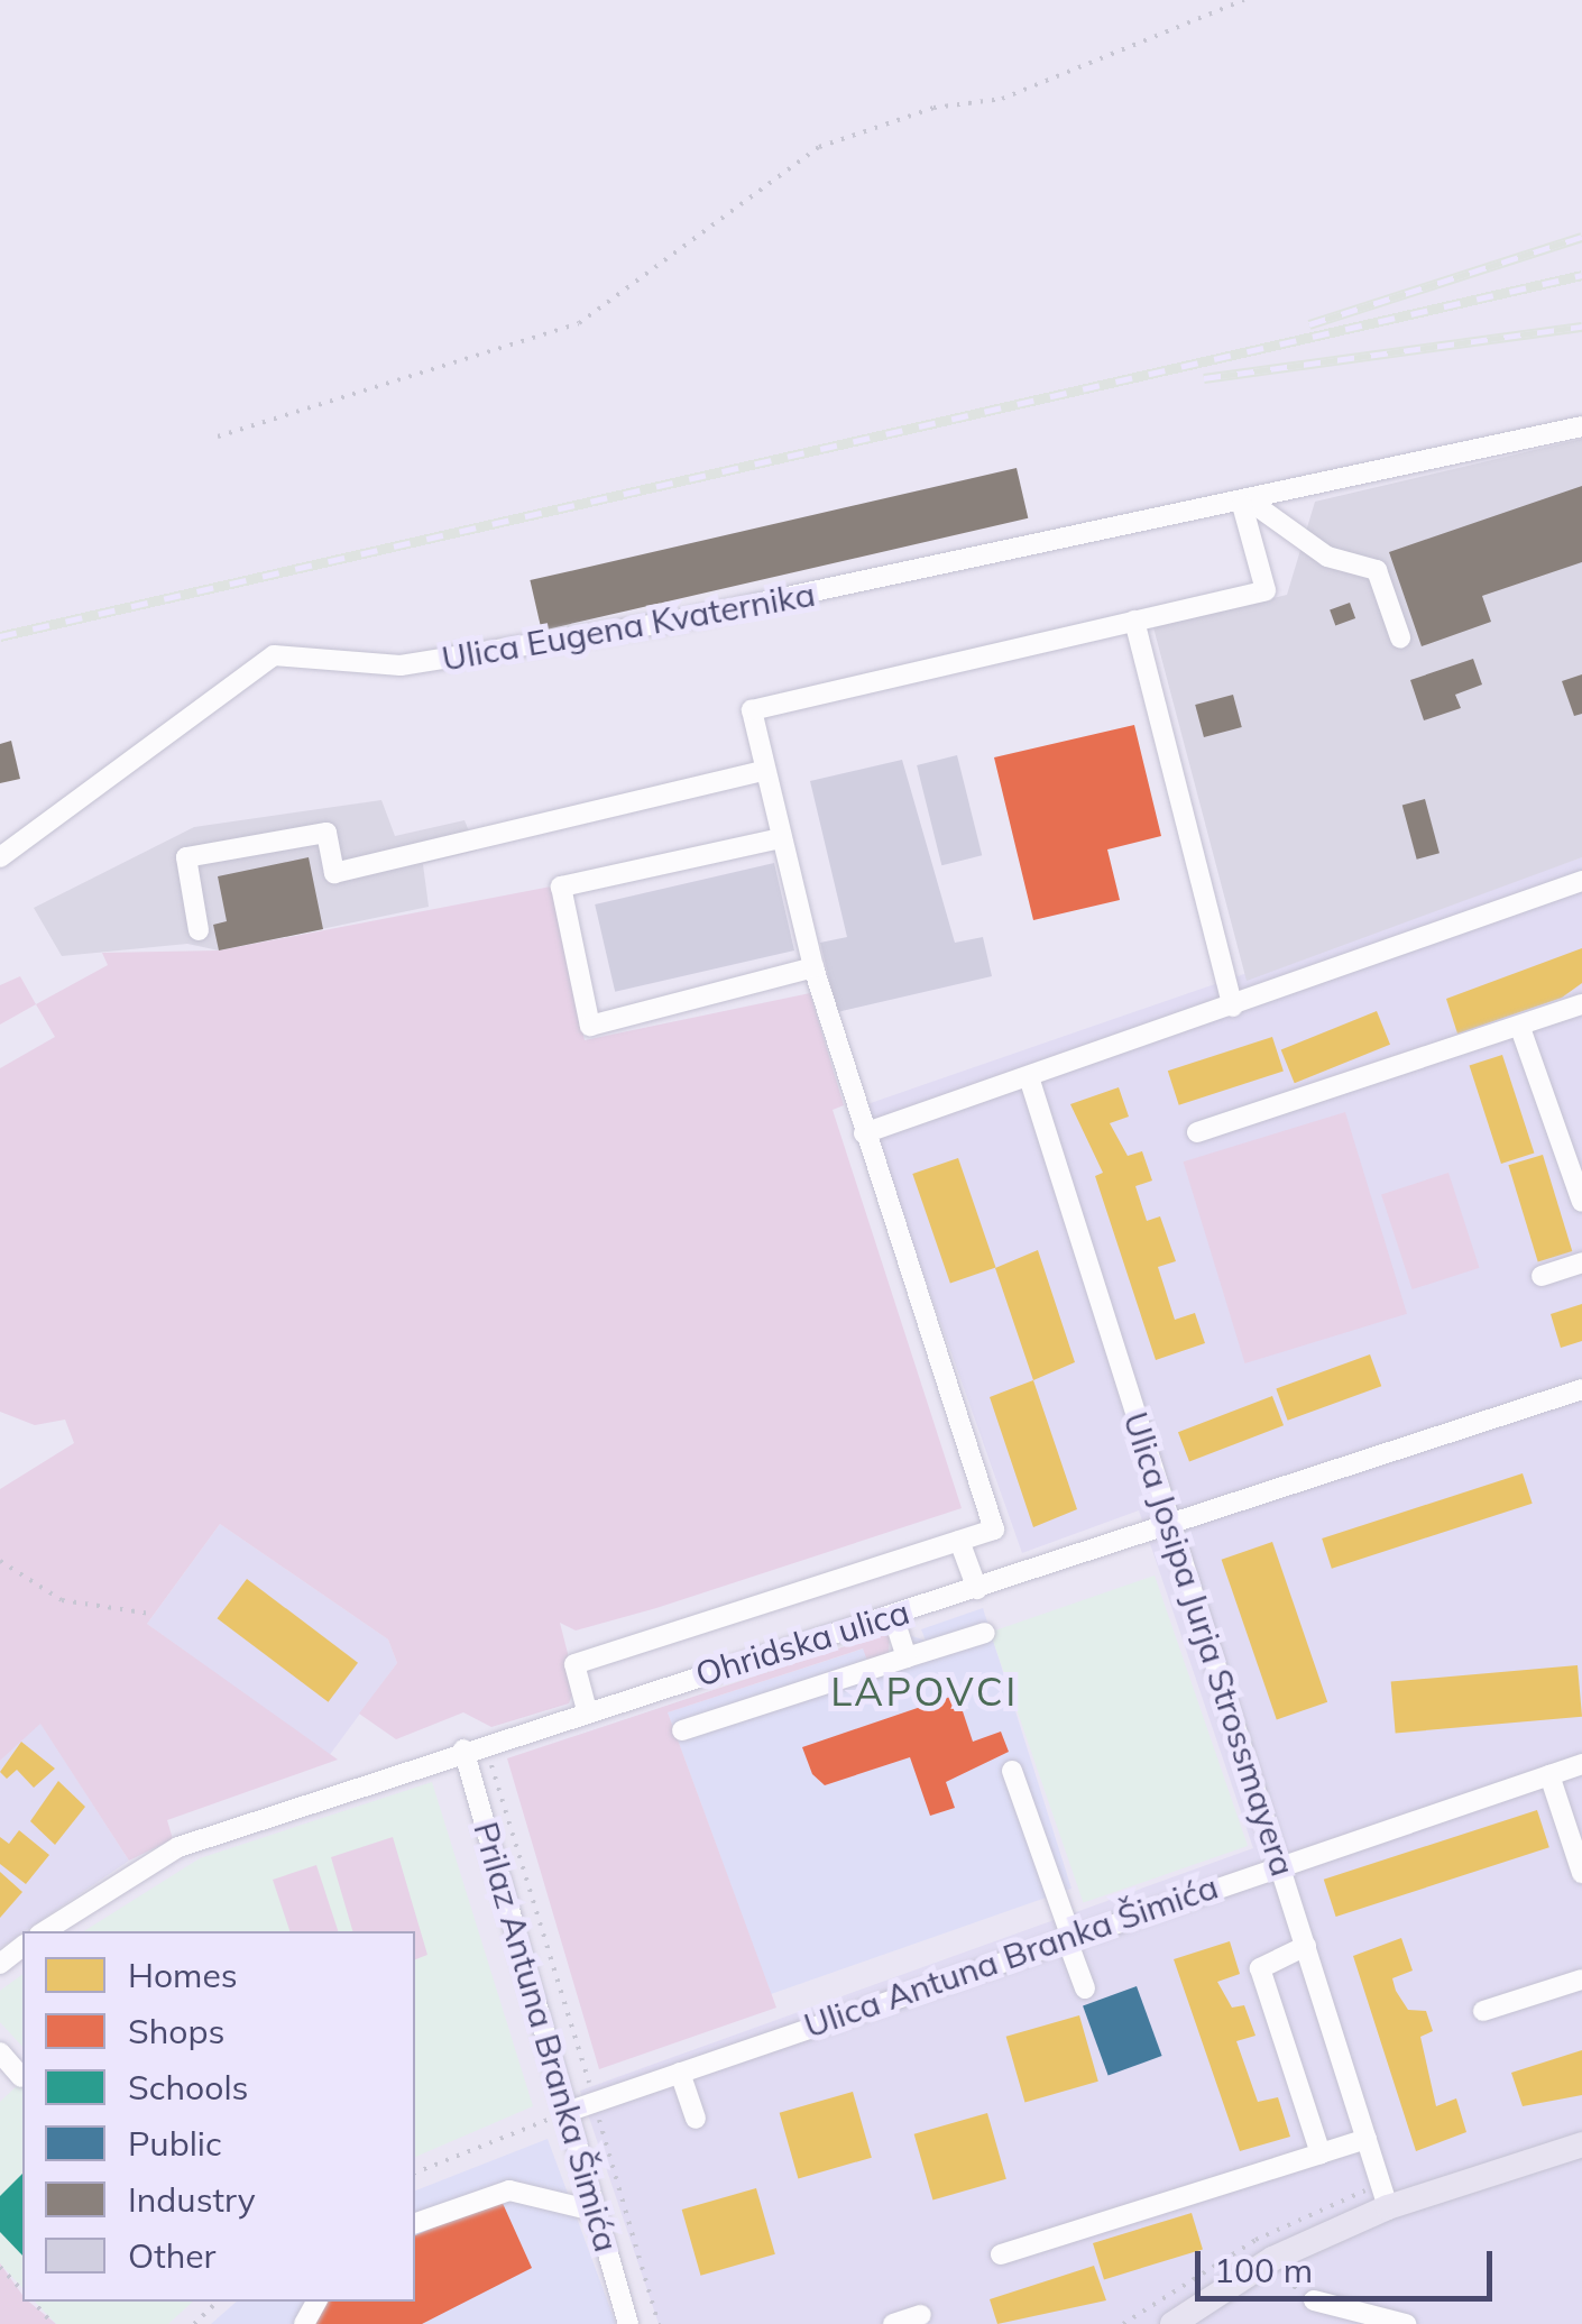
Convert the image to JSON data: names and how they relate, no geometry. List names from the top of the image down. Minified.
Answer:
{"streets":{"street":["Ulica Eugena Kvaternika","Ohridska ulica","Ulica Josipa Jurja Strossmayera","Ulica Antuna Branka Šimića","Prilaz Antuna Branka Šimića"]},"crossings":[["Ohridska ulica","Ulica Josipa Jurja Strossmayera"],["Ohridska ulica","Prilaz Antuna Branka Šimića"],["Ulica Josipa Jurja Strossmayera","Ulica Antuna Branka Šimića"],["Ulica Antuna Branka Šimića","Prilaz Antuna Branka Šimića"]],"districts":["LAPOVCI"],"legend":["Homes","Shops","Schools","Public","Industry","Other"],"scale_bar":"100 m"}
